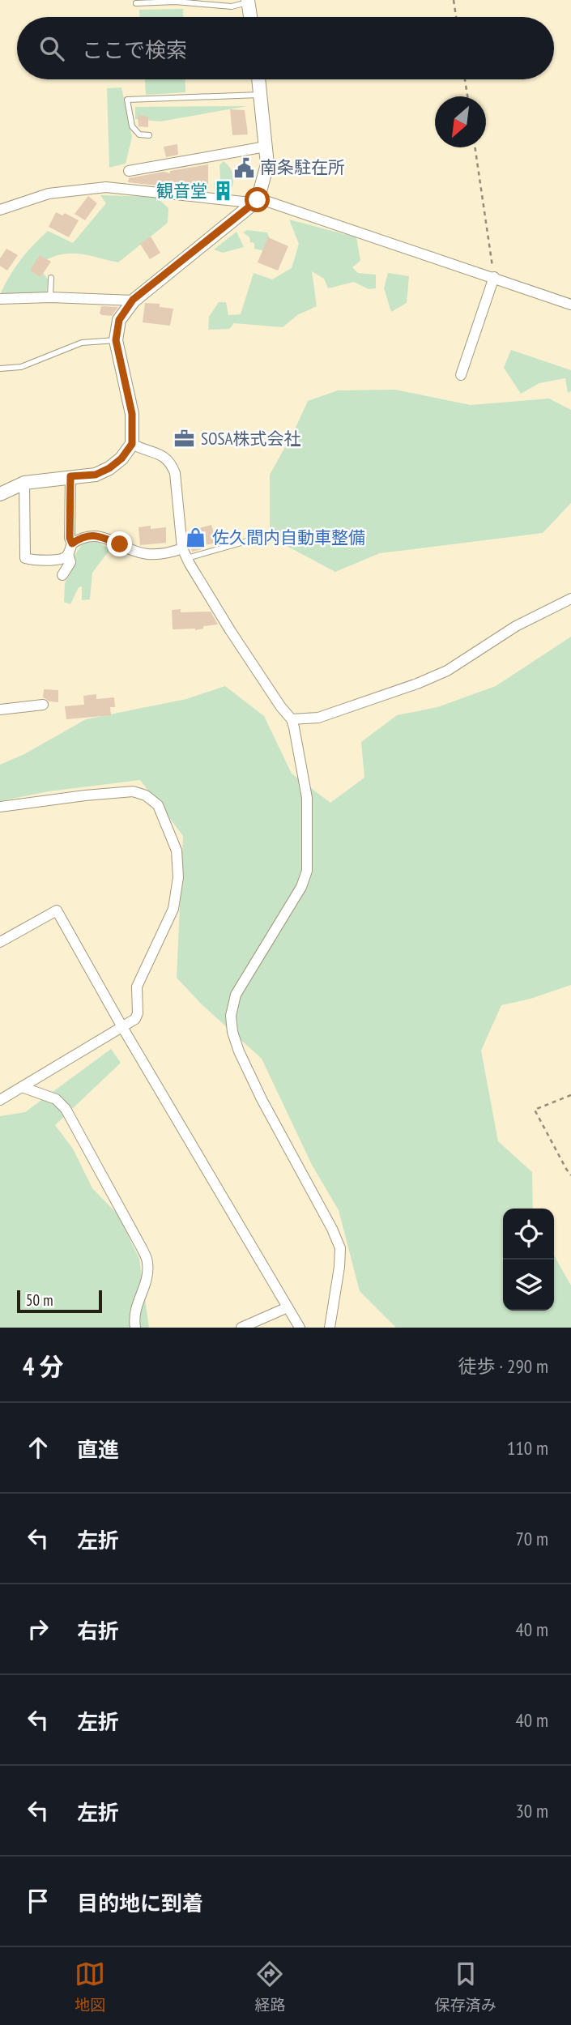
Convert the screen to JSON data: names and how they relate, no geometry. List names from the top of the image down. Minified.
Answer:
{"places":{"public building":["南条駐在所"],"building":["観音堂"],"office":["SOSA株式会社"],"shop":["佐久間内自動車整備"]},"scale_bar":"50 m","north":"bottom left","page":{"search":"ここで検索","scale":"50 m","heading":["4 分","徒歩 · 290 m"],"list":[["直進","110 m"],["左折","70 m"],["右折","40 m"],["左折","40 m"],["左折","30 m"],"目的地に到着"],"nav":["地図","経路","保存済み"]}}
